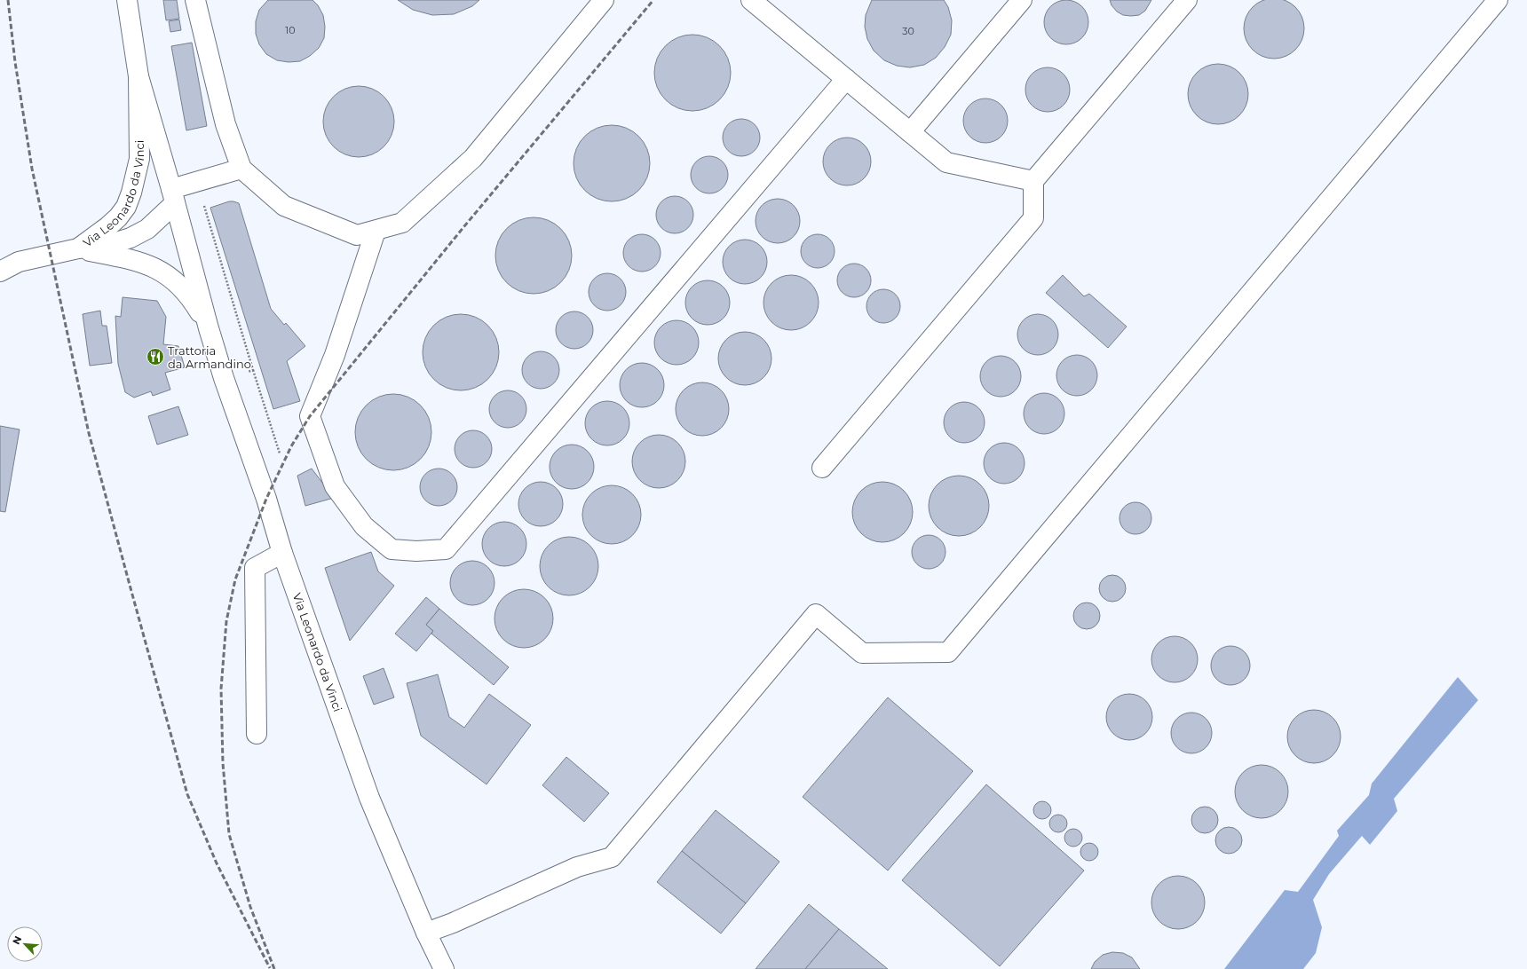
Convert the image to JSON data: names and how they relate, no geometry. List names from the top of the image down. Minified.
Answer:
{"streets":{"street":["Via Leonardo da Vinci"]},"places":{"restaurant":["Trattoria da Armandino"]},"house_numbers":["10","30"],"north":"top left"}
